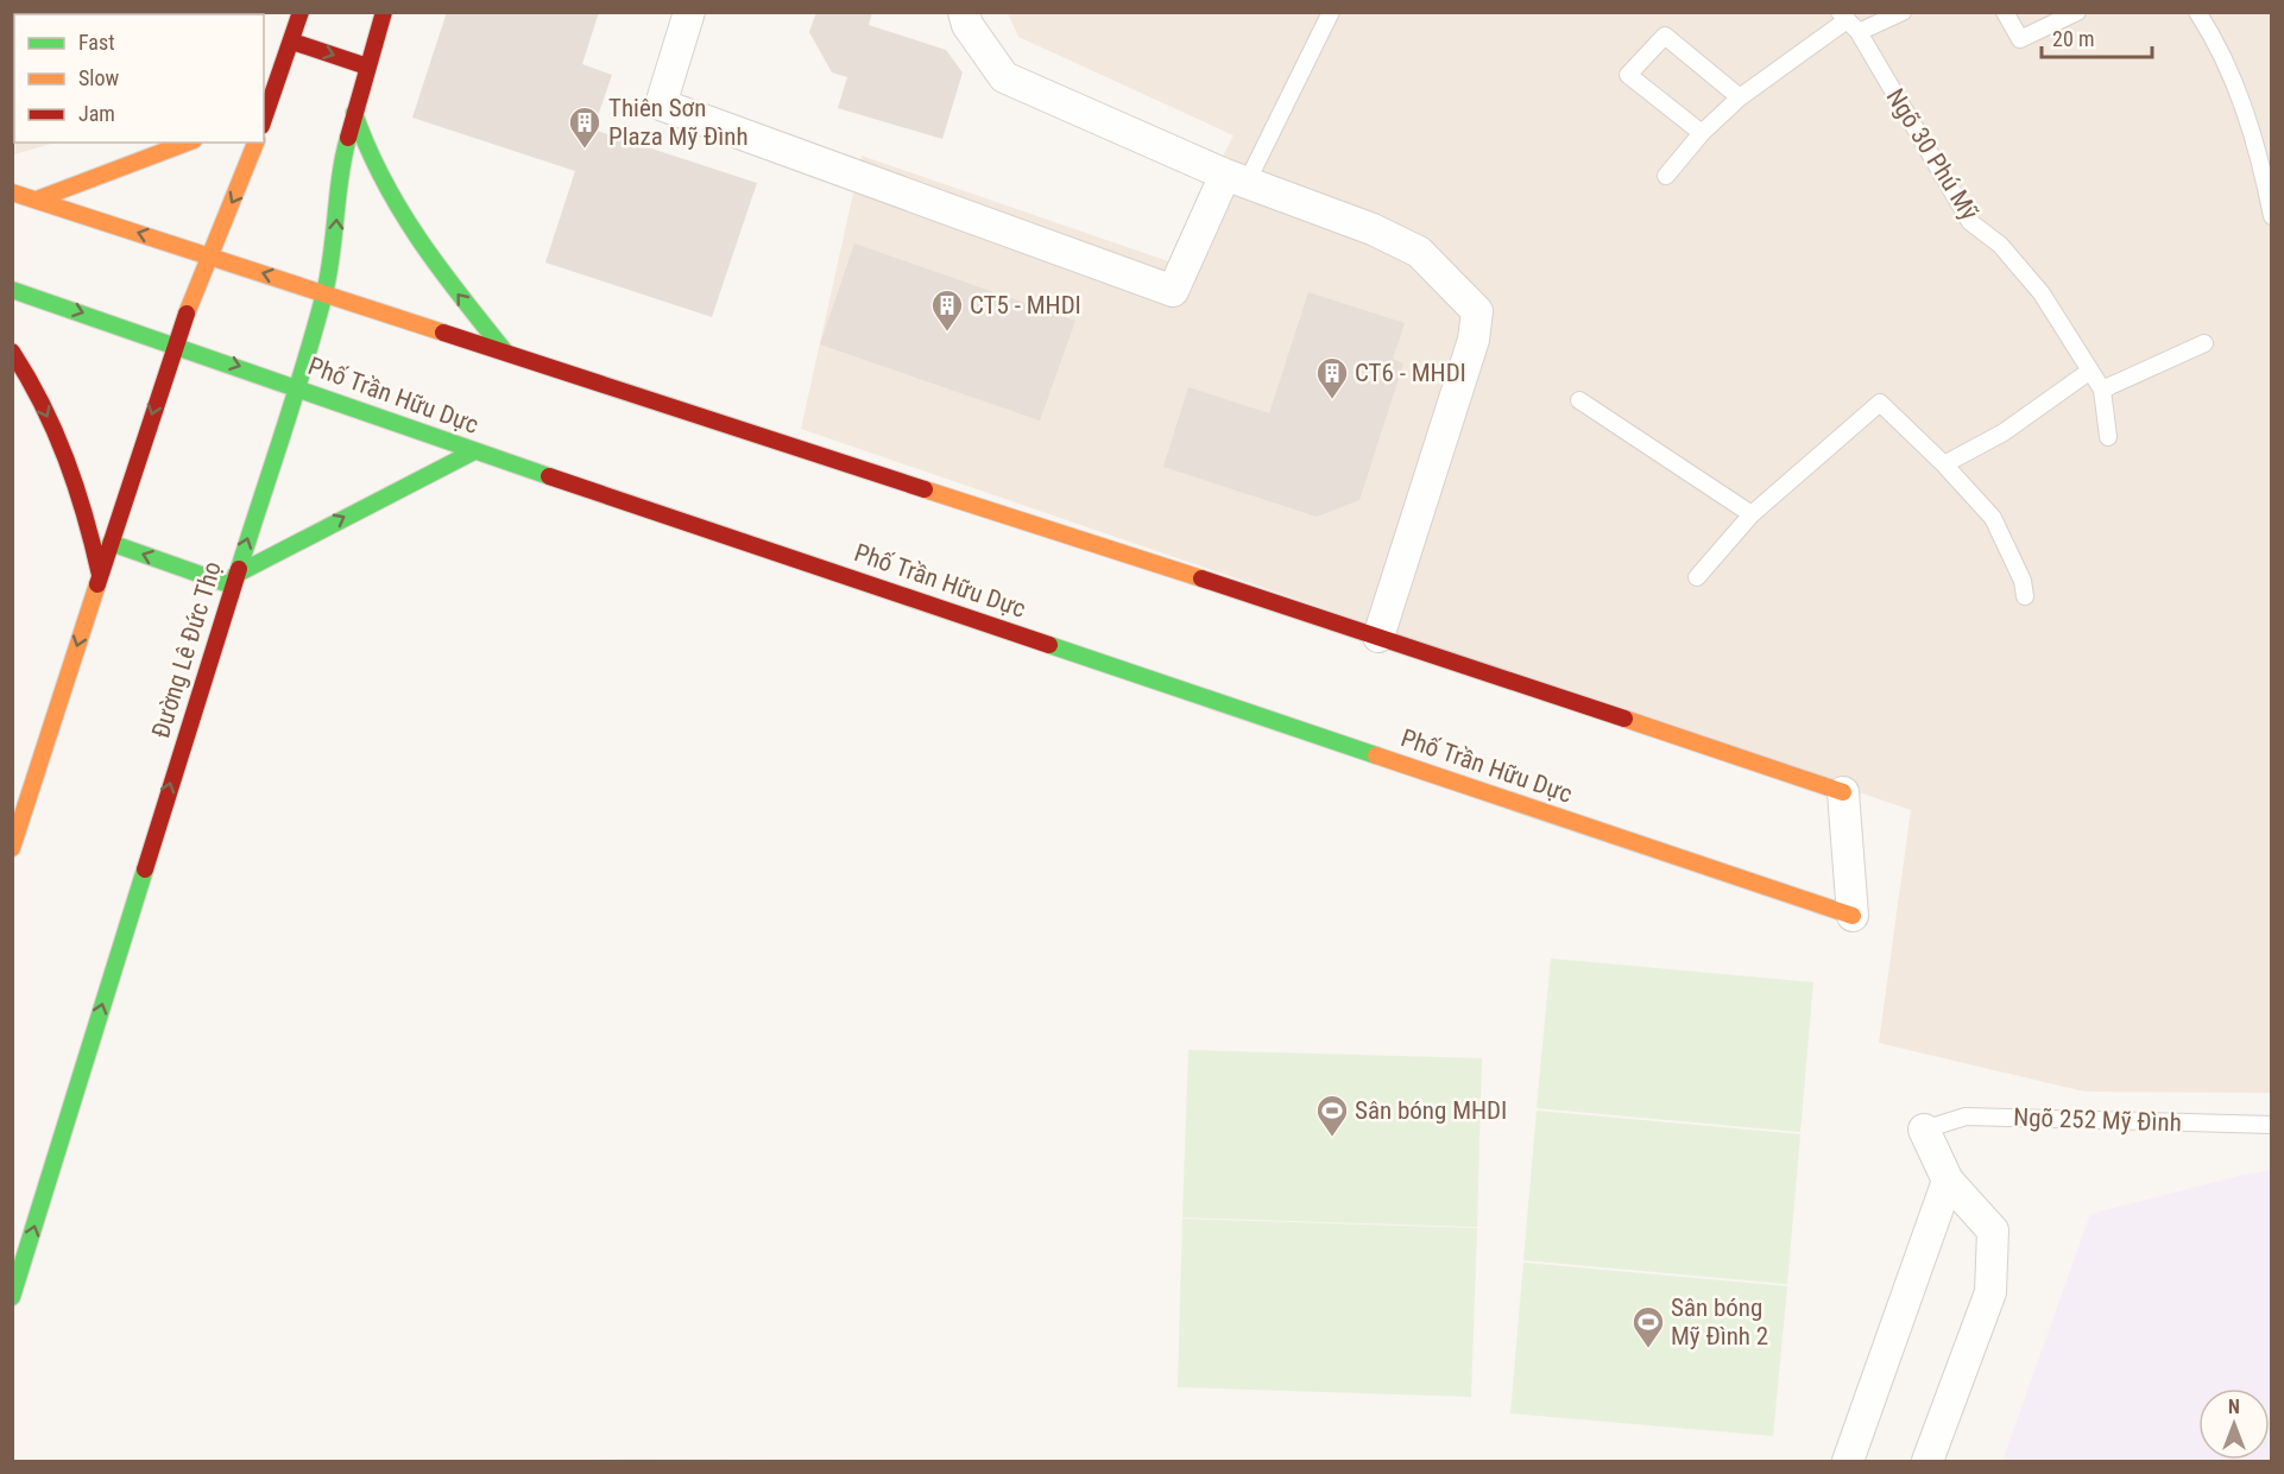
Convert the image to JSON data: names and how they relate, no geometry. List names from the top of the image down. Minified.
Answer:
{"streets":{"main road":["Phố Trần Hữu Dực","Đường Lê Đức Thọ"],"lane":["Ngõ 30 Phú Mỹ","Ngõ 252 Mỹ Đình"]},"crossings":[["Phố Trần Hữu Dực","Đường Lê Đức Thọ"]],"places":{"building":["Thiên Sơn Plaza Mỹ Đình","CT5 - MHDI","CT6 - MHDI"],"sports":["Sân bóng MHDI","Sân bóng Mỹ Đình 2"]},"legend":["Fast","Slow","Jam"],"scale_bar":"20 m","north":"top"}
